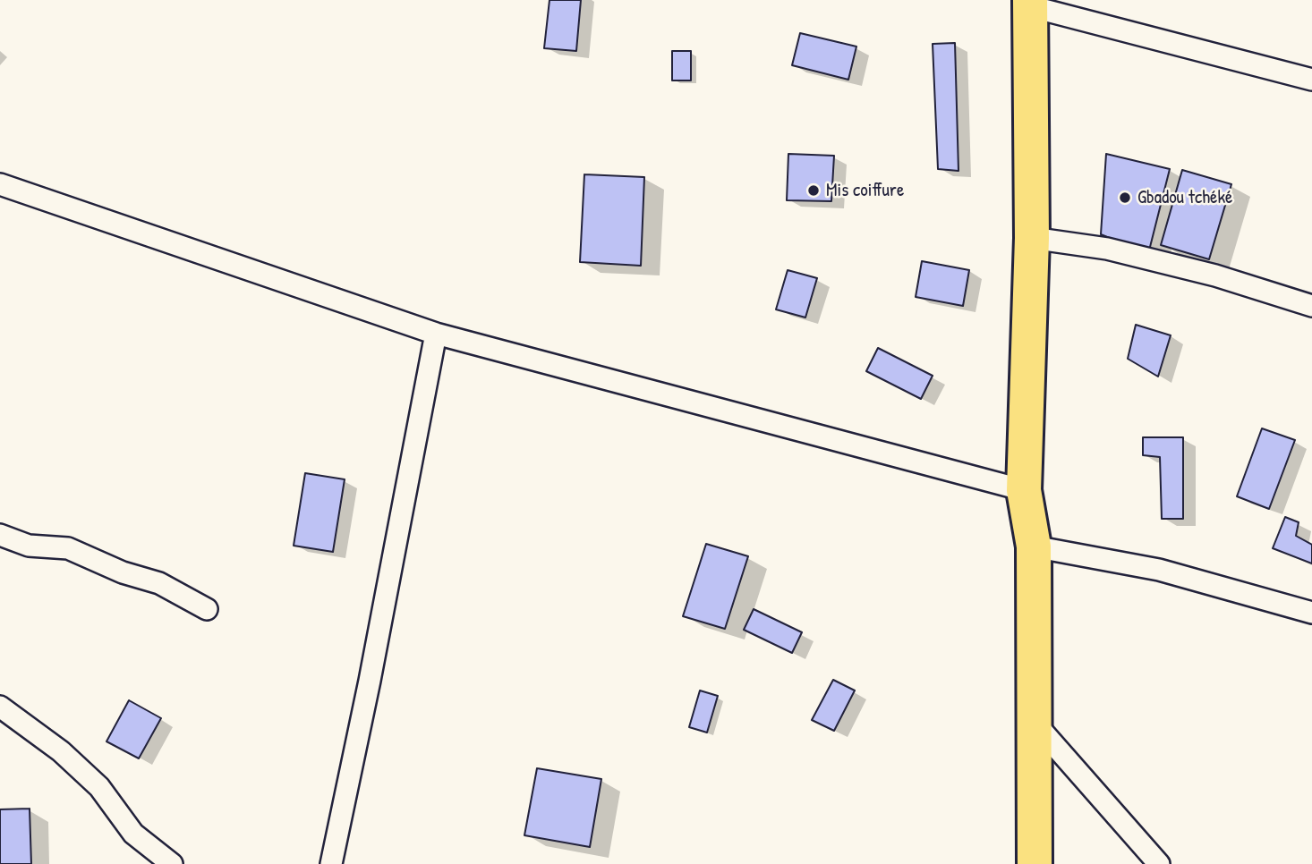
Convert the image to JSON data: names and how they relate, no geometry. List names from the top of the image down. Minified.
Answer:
{"places":["Mis coiffure","Gbadou tchéké"]}
